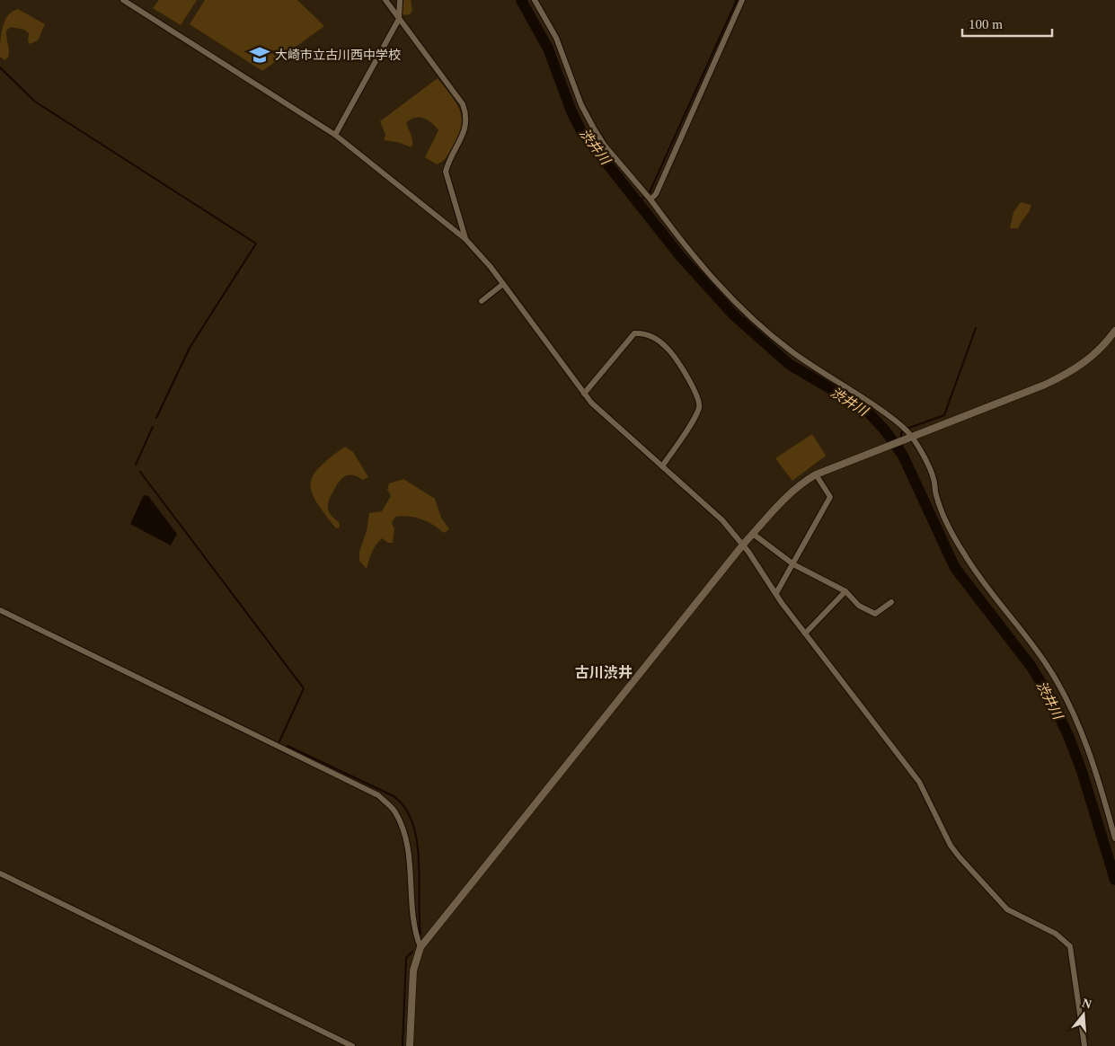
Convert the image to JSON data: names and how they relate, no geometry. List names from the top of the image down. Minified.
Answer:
{"districts":["古川渋井"],"water":["渋井川"],"places":{"school or university":["大崎市立古川西中学校"]},"scale_bar":"100 m","north":"top"}
